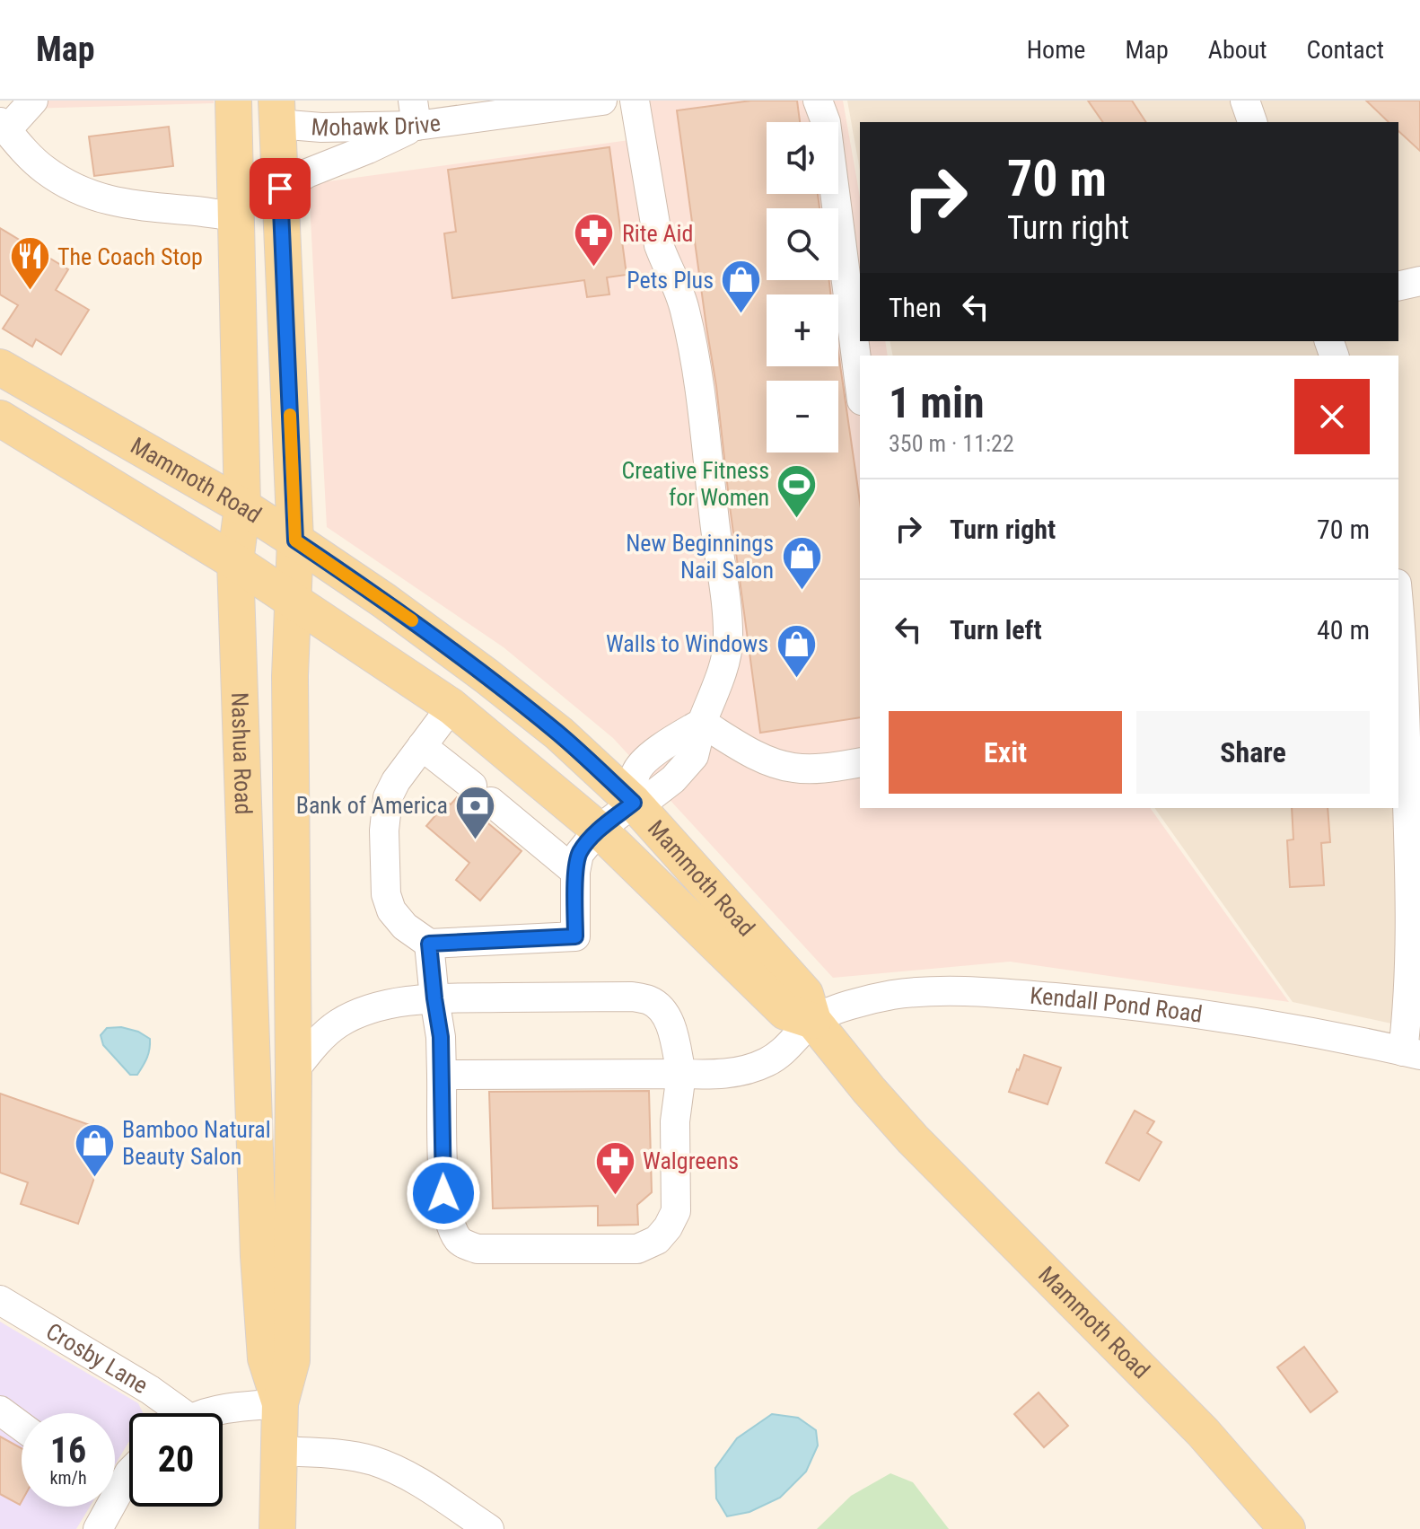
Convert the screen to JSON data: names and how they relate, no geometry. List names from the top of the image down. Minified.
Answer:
{"streets":{"main road":["Mammoth Road","Nashua Road"],"street":["Mohawk Drive","Kendall Pond Road","Crosby Lane"]},"crossings":[["Mohawk Drive","Nashua Road"],["Mammoth Road","Nashua Road"],["Mammoth Road","Kendall Pond Road"]],"places":{"pharmacy":["Rite Aid","Walgreens"],"restaurant":["The Coach Stop"],"shop":["Pets Plus","New Beginnings Nail Salon","Walls to Windows","Bamboo Natural Beauty Salon"],"sports":["Creative Fitness for Women"],"bank":["Bank of America"]},"page":{"header":"Map","nav":["Home","Map","About","Contact"],"map_buttons":["+","−"],"turn":["70 m","Turn right"],"then":"Then","heading":["1 min","350 m · 11:22"],"list":[{"name":"Turn right","value":"70 m"},{"name":"Turn left","value":"40 m"}],"buttons":["Exit","Share"],"speed":"16 km/h","limit":"20"}}
